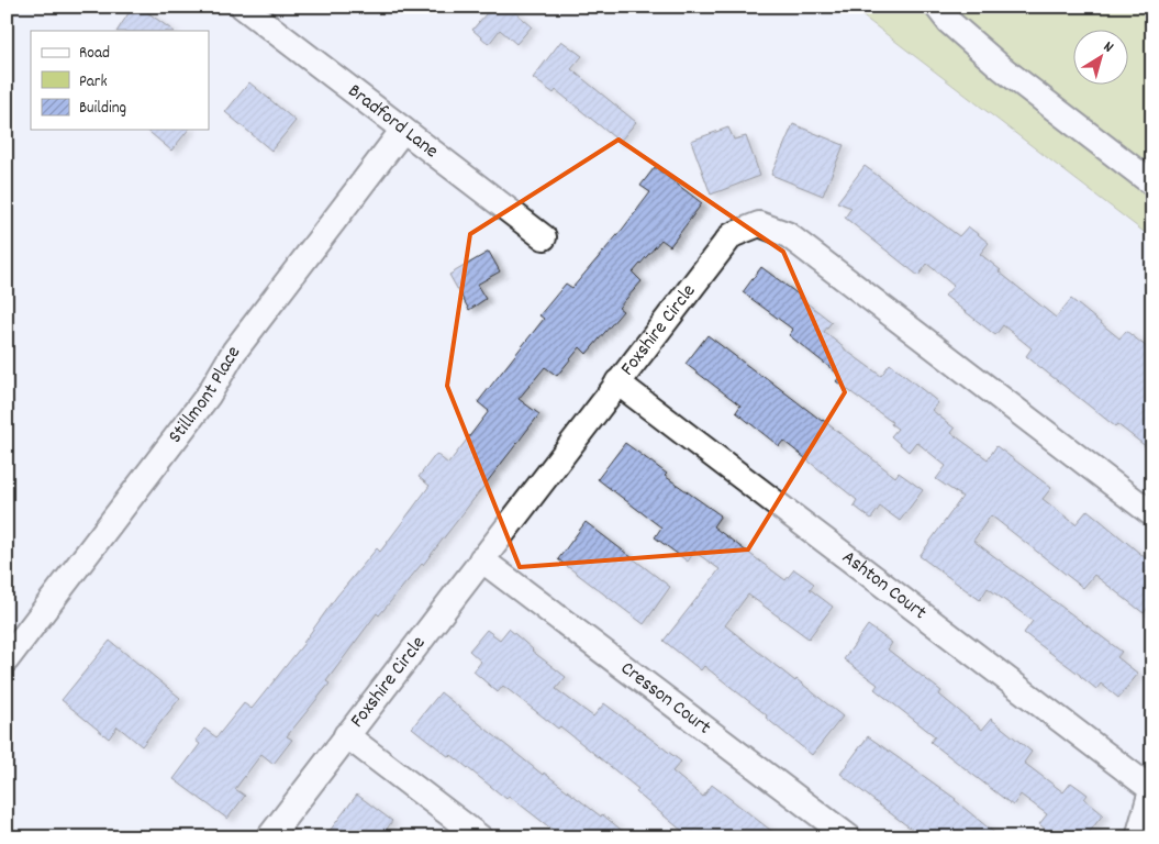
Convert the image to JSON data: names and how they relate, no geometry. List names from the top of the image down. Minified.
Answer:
{"streets":{"street":["Bradford Lane","Foxshire Circle","Stillmont Place","Ashton Court","Cresson Court"]},"crossings":[["Bradford Lane","Stillmont Place"],["Foxshire Circle","Ashton Court"],["Foxshire Circle","Cresson Court"]],"legend":["Road","Park","Building"],"north":"top right"}
